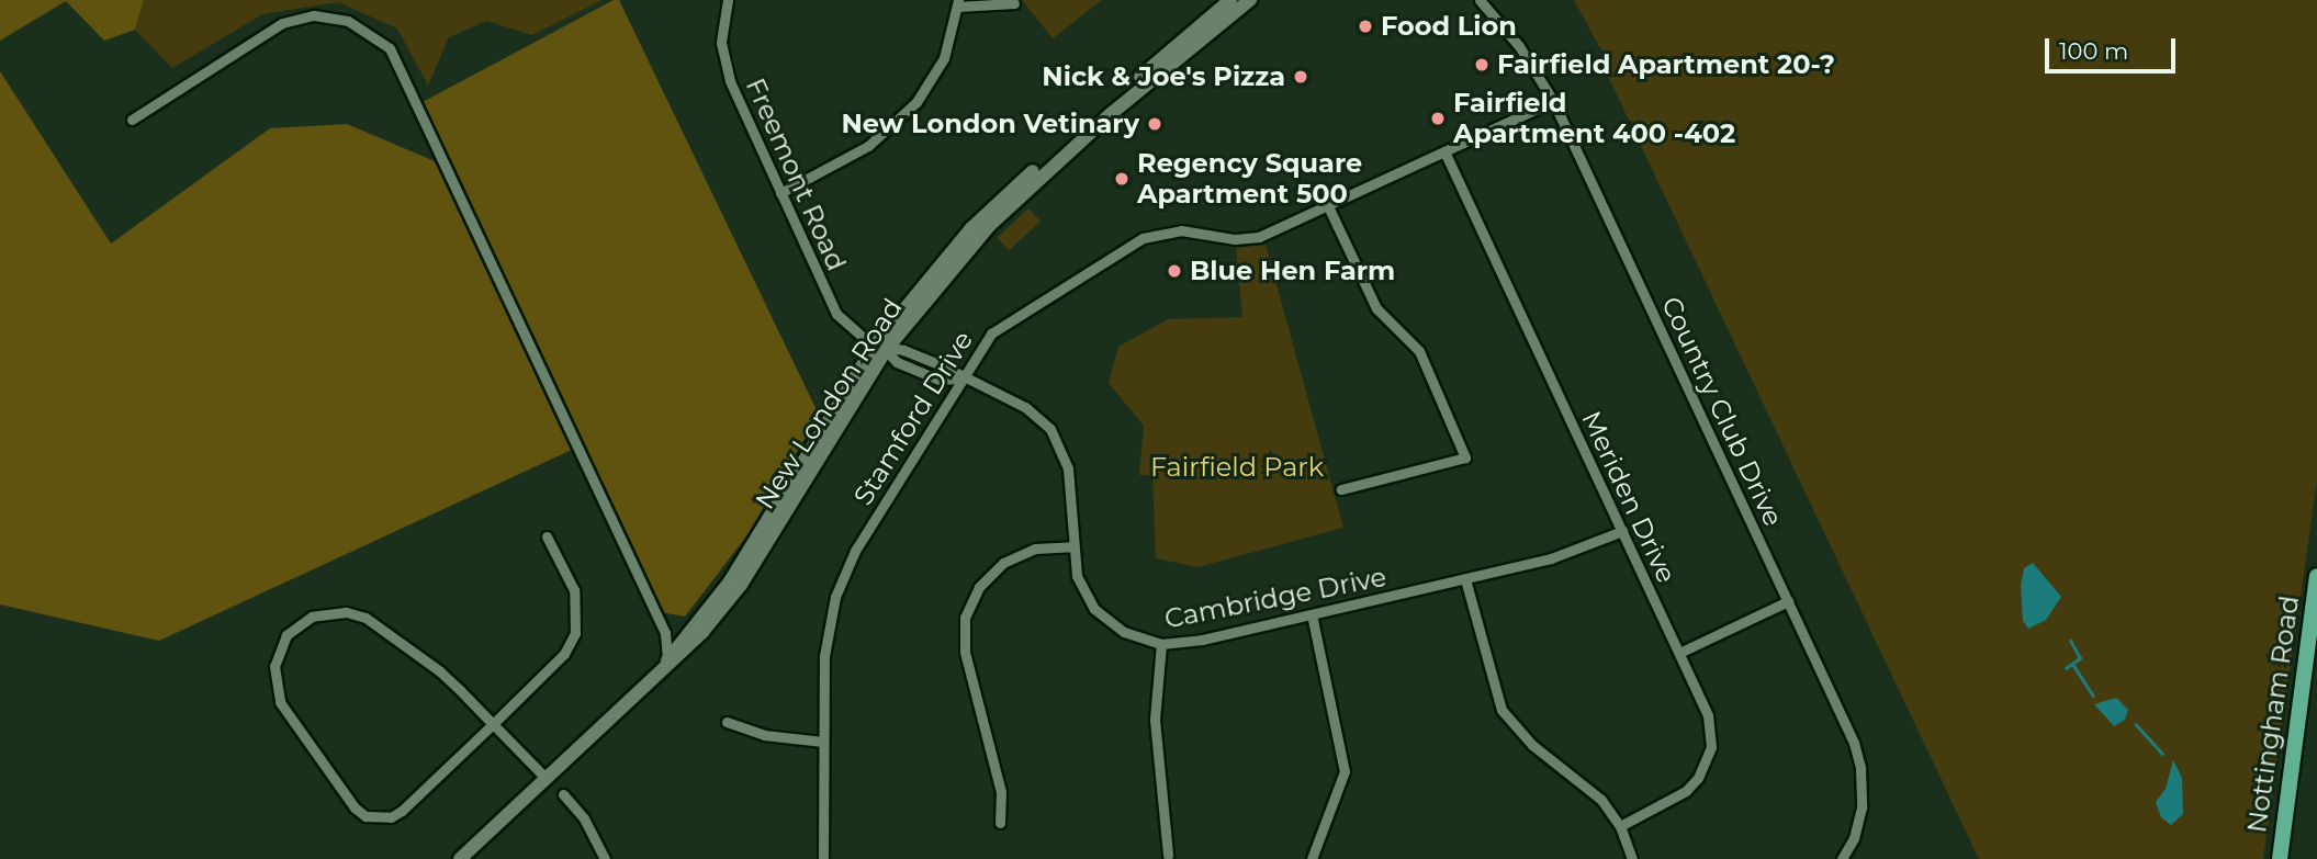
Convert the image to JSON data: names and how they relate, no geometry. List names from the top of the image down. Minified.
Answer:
{"streets":{"main road":["New London Road","Nottingham Road"],"street":["Freemont Road","Country Club Drive","Stamford Drive","Meriden Drive","Cambridge Drive"]},"crossings":[["Freemont Road","New London Road"],["Freemont Road","Cambridge Drive"],["New London Road","Cambridge Drive"],["Country Club Drive","Stamford Drive"],["Stamford Drive","Meriden Drive"],["Stamford Drive","Cambridge Drive"],["Meriden Drive","Cambridge Drive"]],"parks":["Fairfield Park"],"places":["Food Lion","Fairfield Apartment 20-?","Nick & Joe's Pizza","Fairfield Apartment 400 -402","New London Vetinary","Regency Square Apartment 500","Blue Hen Farm"],"scale_bar":"100 m"}
